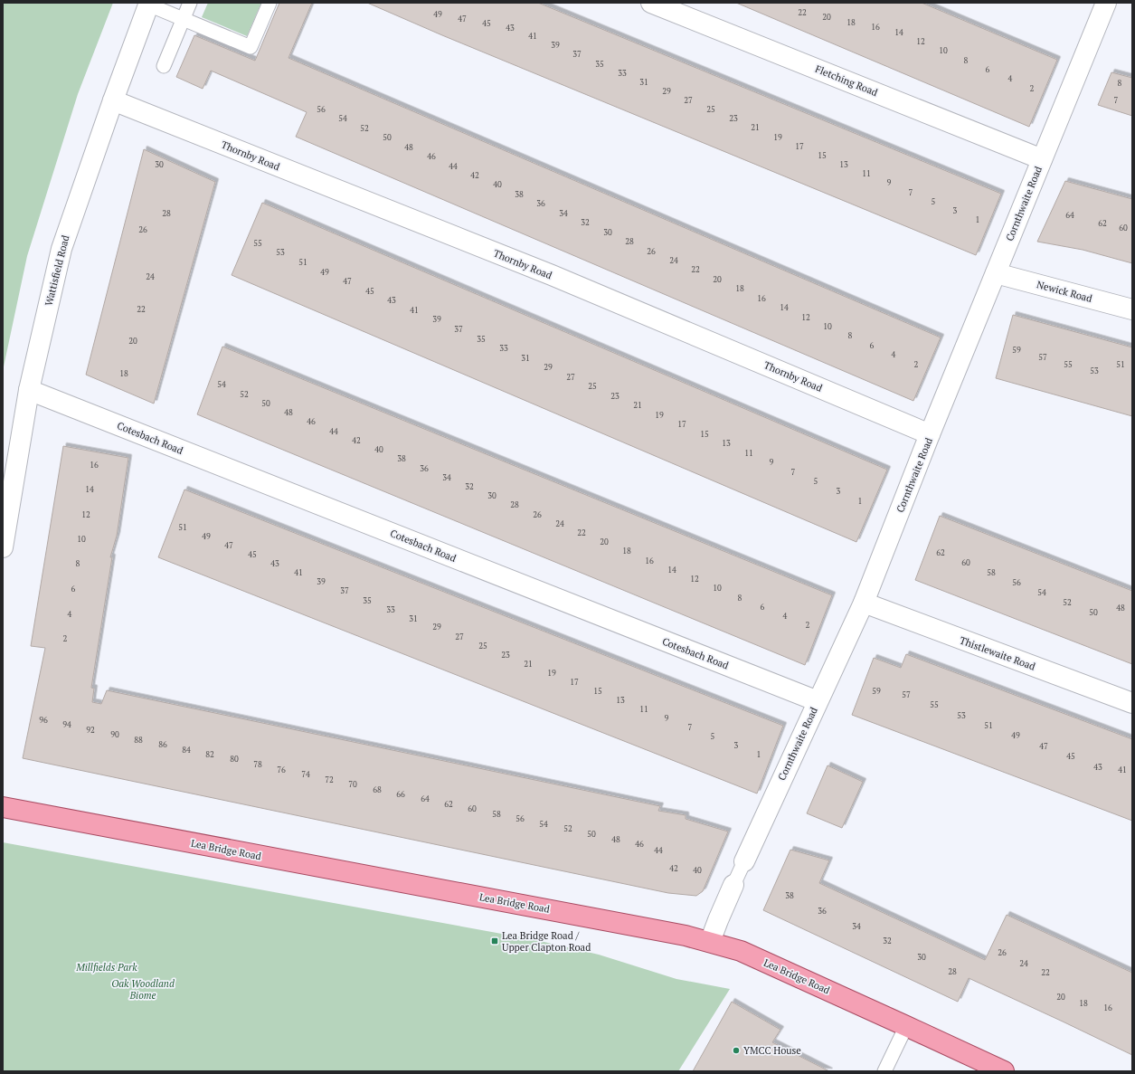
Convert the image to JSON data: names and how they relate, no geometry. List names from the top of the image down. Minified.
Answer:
{"streets":{"main road":["Lea Bridge Road"],"street":["Fletching Road","Thornby Road","Cornthwaite Road","Wattisfield Road","Newick Road","Cotesbach Road","Thistlewaite Road"]},"crossings":[["Fletching Road","Cornthwaite Road"],["Thornby Road","Cornthwaite Road"],["Thornby Road","Wattisfield Road"],["Cornthwaite Road","Newick Road"],["Cornthwaite Road","Cotesbach Road"],["Cornthwaite Road","Thistlewaite Road"],["Cornthwaite Road","Lea Bridge Road"],["Wattisfield Road","Cotesbach Road"]],"parks":["Millfields Park","Oak Woodland Biome"],"places":{"transit":["Lea Bridge Road / Upper Clapton Road"],"other":["YMCC House"]},"house_numbers":["22","49","20","47","18","45","16","43","14","41","12","39","10","37","8","35","6","33","4","31","8","2","29","27","7","56","25","54","23","21","52","50","19","17","48","15","46","30","13","44","11","42","9","40","7","38","5","36","3","28","34","64","1","32","62","60","26","30","28","55","26","53","24","51","22","49","24","20","47","18","45","16","43","14","22","41","12","39","10","37","8","35","20","6","33","59","4","57","31","2","55","51","29","53","18","27","54","25","52","23","50","21","48","19","46","17","44","15","42","13","40","11","38","9","16","36","7","34","5","32","14","3","30","1","28","12","26","24","51","22","49","10","20","47","18","62","45","16","60","8","43","14","41","58","12","39","56","10","6","37","54","8","35","52","6","48","33","50","4","4","31","2","29","27","2","25","23","21","19","17","15","59","57","13","55","11","53","9","96","94","51","7","92","90","49","5","88","86","3","47","84","82","1","45","80","78","43","76","41","74","72","70","68","66","64","62","60","58","56","54","52","50","48","46","44","42","40","38","36","34","32","26","30","24","28","22","20","18","16"]}
